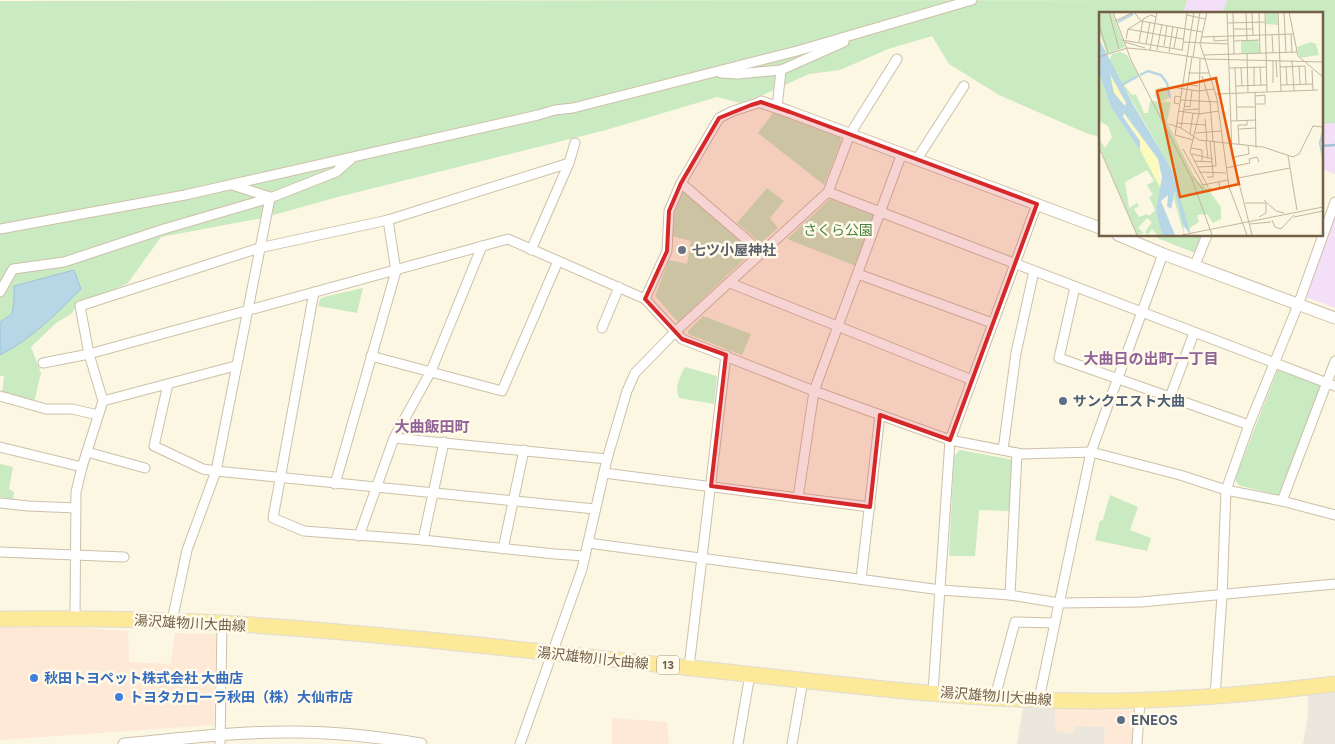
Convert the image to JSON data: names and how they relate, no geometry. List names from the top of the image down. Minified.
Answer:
{"streets":{"main road":["湯沢雄物川大曲線","13"]},"districts":["大曲日の出町一丁目","大曲飯田町"],"parks":["さくら公園"],"places":["七ツ小屋神社","サンクエスト大曲","秋田トヨペット株式会社 大曲店","トヨタカローラ秋田（株）大仙市店","ENEOS"]}
